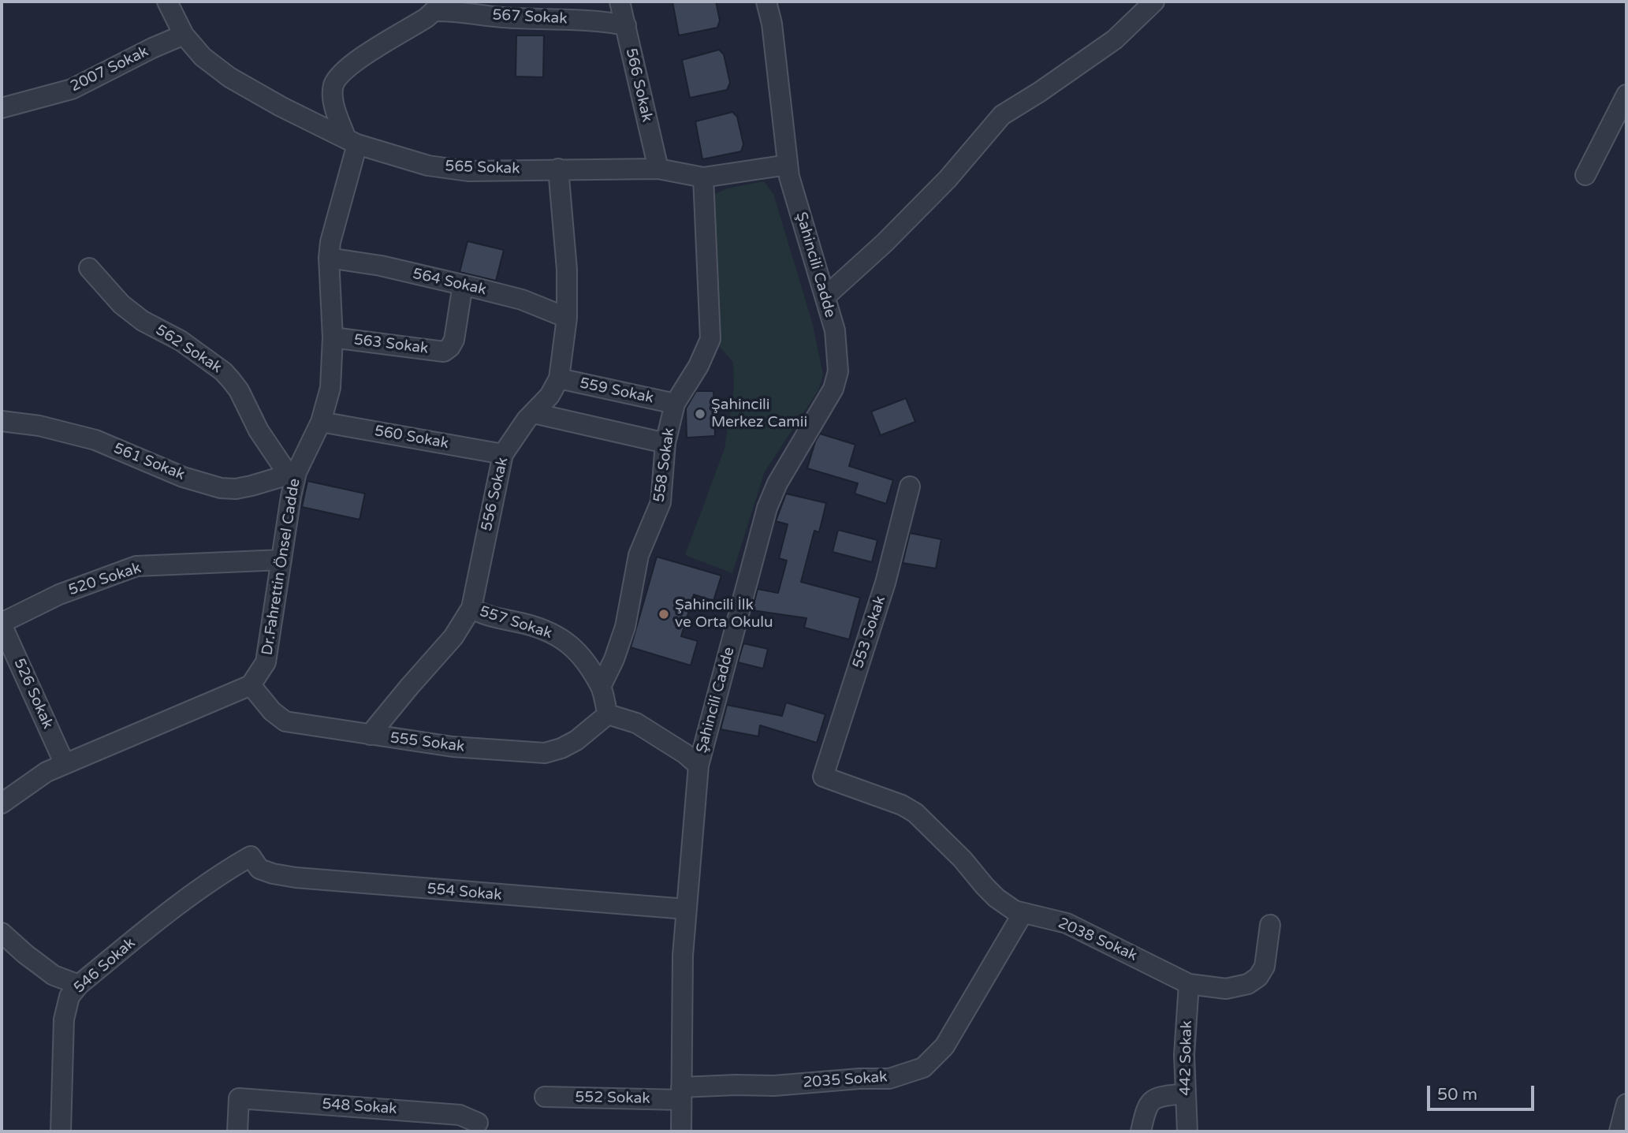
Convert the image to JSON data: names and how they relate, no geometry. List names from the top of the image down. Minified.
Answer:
{"streets":{"street":["567 Sokak","2007 Sokak","566 Sokak","565 Sokak","Şahincili Cadde","564 Sokak","563 Sokak","562 Sokak","559 Sokak","560 Sokak","561 Sokak","558 Sokak","556 Sokak","Dr.Fahrettin Önsel Cadde","520 Sokak","557 Sokak","553 Sokak","526 Sokak","555 Sokak","554 Sokak","2038 Sokak","546 Sokak","442 Sokak","2035 Sokak","552 Sokak","548 Sokak"]},"crossings":[["567 Sokak","566 Sokak"],["567 Sokak","565 Sokak"],["567 Sokak","Dr.Fahrettin Önsel Cadde"],["2007 Sokak","565 Sokak"],["566 Sokak","565 Sokak"],["565 Sokak","Şahincili Cadde"],["565 Sokak","558 Sokak"],["565 Sokak","556 Sokak"],["565 Sokak","Dr.Fahrettin Önsel Cadde"],["Şahincili Cadde","554 Sokak"],["Şahincili Cadde","2035 Sokak"],["Şahincili Cadde","552 Sokak"],["564 Sokak","563 Sokak"],["564 Sokak","556 Sokak"],["564 Sokak","Dr.Fahrettin Önsel Cadde"],["563 Sokak","Dr.Fahrettin Önsel Cadde"],["562 Sokak","561 Sokak"],["562 Sokak","Dr.Fahrettin Önsel Cadde"],["559 Sokak","558 Sokak"],["559 Sokak","556 Sokak"],["560 Sokak","556 Sokak"],["560 Sokak","Dr.Fahrettin Önsel Cadde"],["561 Sokak","Dr.Fahrettin Önsel Cadde"],["558 Sokak","557 Sokak"],["556 Sokak","557 Sokak"],["556 Sokak","555 Sokak"],["Dr.Fahrettin Önsel Cadde","520 Sokak"],["Dr.Fahrettin Önsel Cadde","555 Sokak"],["520 Sokak","526 Sokak"],["557 Sokak","555 Sokak"],["553 Sokak","2038 Sokak"],["554 Sokak","546 Sokak"],["2038 Sokak","442 Sokak"],["2038 Sokak","2035 Sokak"],["2035 Sokak","552 Sokak"]],"places":["Şahincili Merkez Camii","Şahincili İlk ve Orta Okulu"],"scale_bar":"50 m"}
